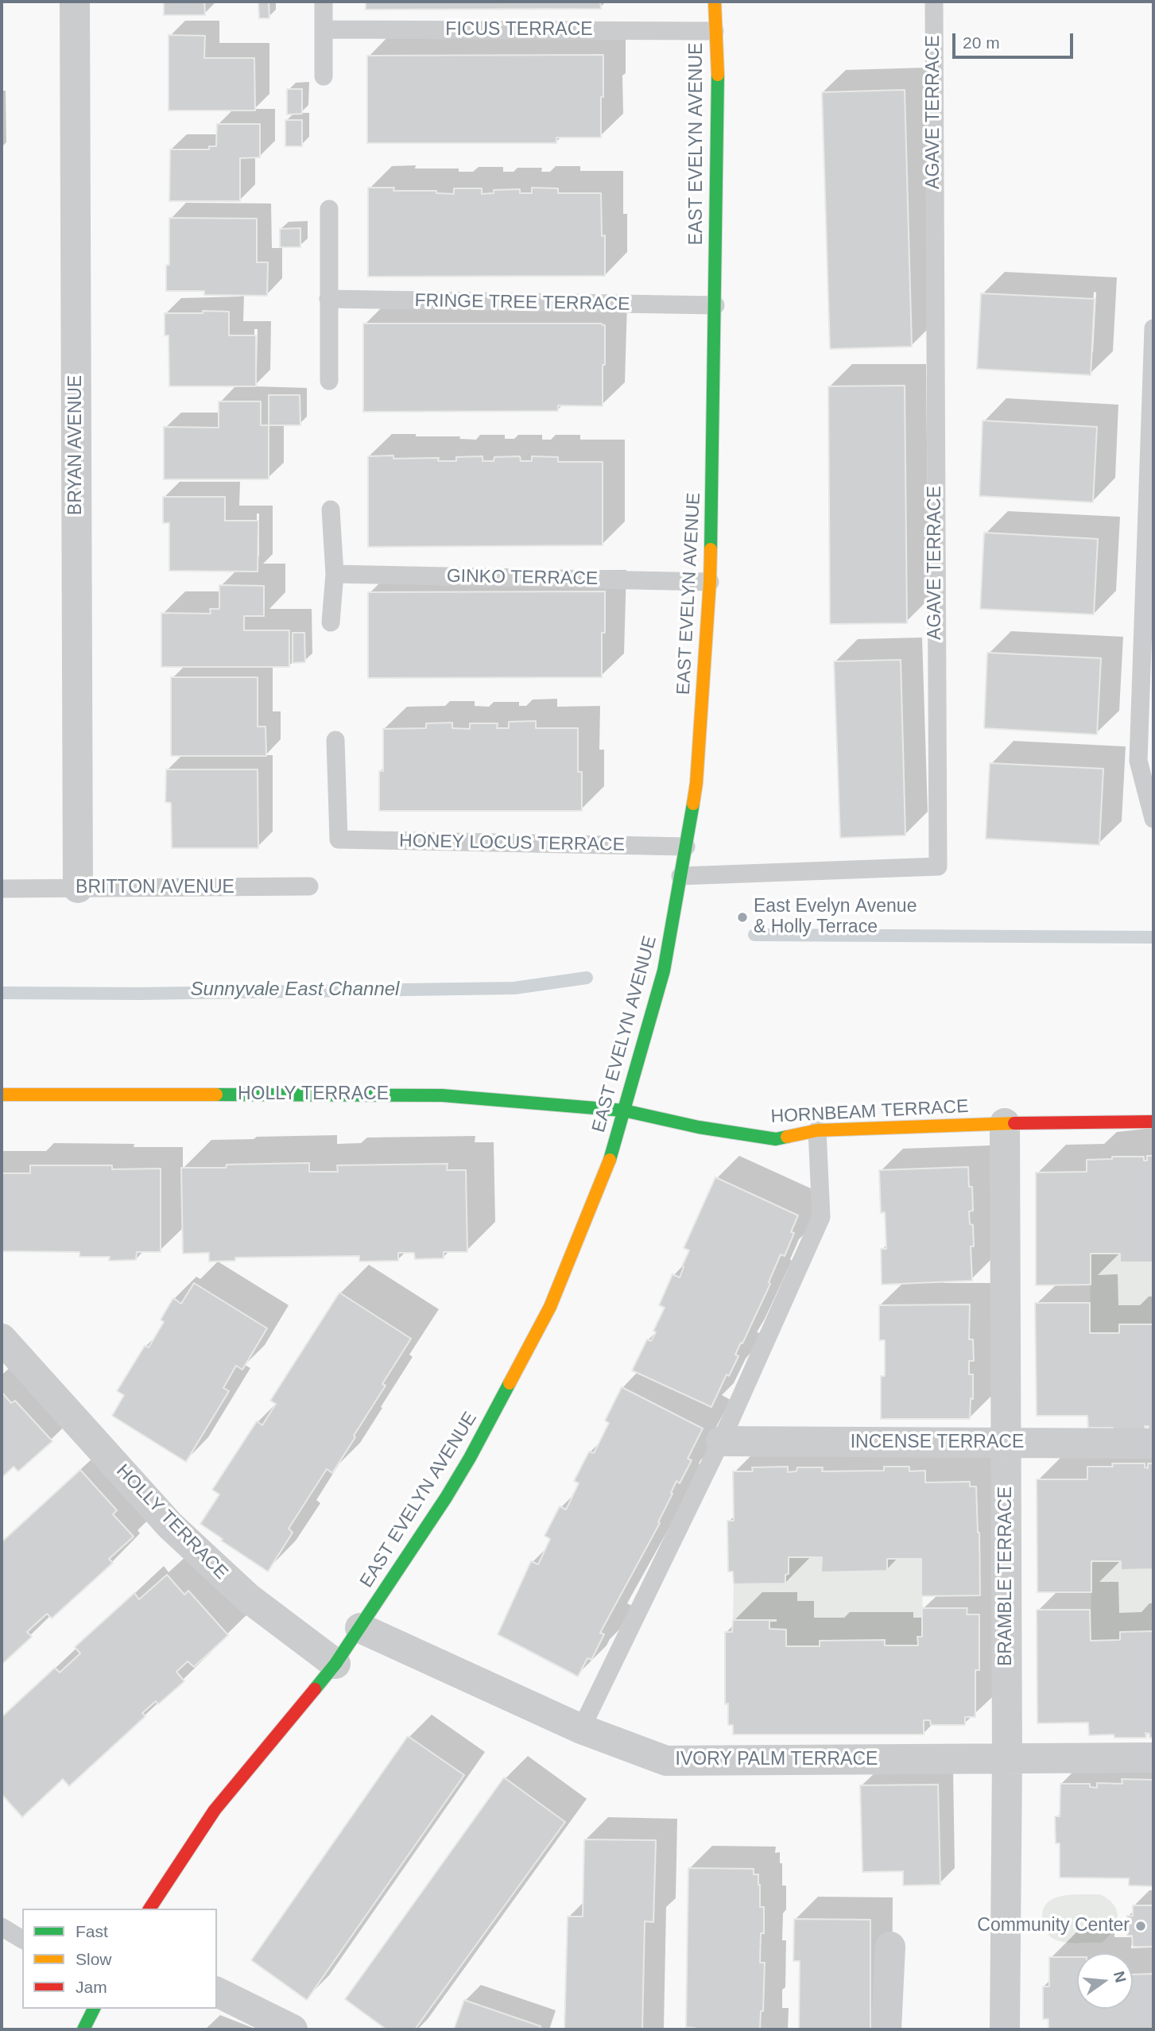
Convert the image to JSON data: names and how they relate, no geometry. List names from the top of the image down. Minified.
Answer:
{"streets":{"main road":["EAST EVELYN AVENUE","HOLLY TERRACE","HORNBEAM TERRACE"],"street":["BRYAN AVENUE","INCENSE TERRACE","BRAMBLE TERRACE","IVORY PALM TERRACE"],"lane":["FICUS TERRACE","AGAVE TERRACE","FRINGE TREE TERRACE","GINKO TERRACE","HONEY LOCUS TERRACE","BRITTON AVENUE"]},"crossings":[["FICUS TERRACE","EAST EVELYN AVENUE"],["AGAVE TERRACE","EAST EVELYN AVENUE"],["EAST EVELYN AVENUE","FRINGE TREE TERRACE"],["EAST EVELYN AVENUE","GINKO TERRACE"],["EAST EVELYN AVENUE","HONEY LOCUS TERRACE"],["EAST EVELYN AVENUE","HOLLY TERRACE"],["EAST EVELYN AVENUE","HORNBEAM TERRACE"],["EAST EVELYN AVENUE","IVORY PALM TERRACE"],["BRYAN AVENUE","BRITTON AVENUE"],["HOLLY TERRACE","HORNBEAM TERRACE"],["HORNBEAM TERRACE","BRAMBLE TERRACE"],["INCENSE TERRACE","BRAMBLE TERRACE"],["BRAMBLE TERRACE","IVORY PALM TERRACE"]],"water":["Sunnyvale East Channel"],"places":["East Evelyn Avenue & Holly Terrace","Community Center"],"legend":["Fast","Slow","Jam"],"scale_bar":"20 m","north":"right"}
